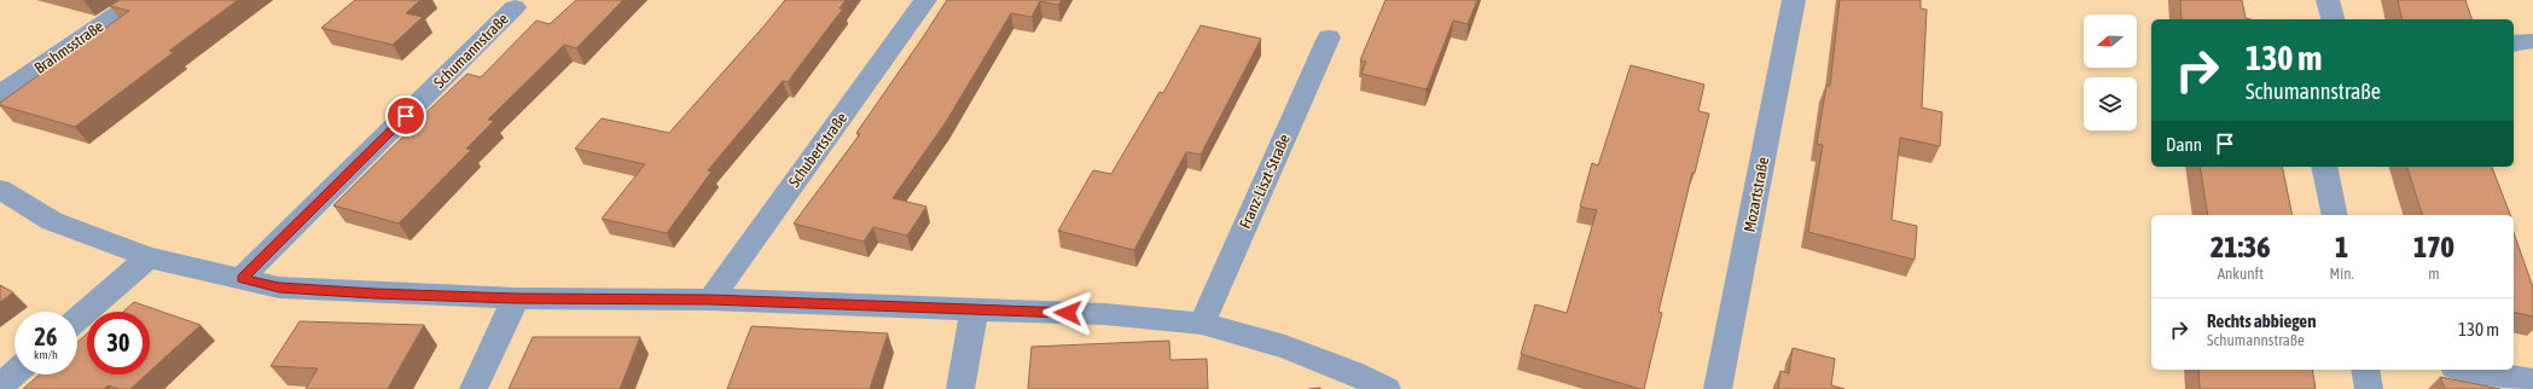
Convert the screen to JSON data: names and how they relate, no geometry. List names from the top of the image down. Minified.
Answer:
{"streets":{"street":["Brahmsstraße","Schumannstraße","Schubertstraße","Franz-Liszt-Straße","Mozartstraße"]},"north":"left","page":{"turn":["130 m","Schumannstraße"],"then":"Dann","eta":["21:36","Ankunft","1","Min.","170","m"],"list":[{"name":"Rechts abbiegen","note":"Schumannstraße","value":"130 m"}],"speed":"26 km/h","limit":"30"}}
